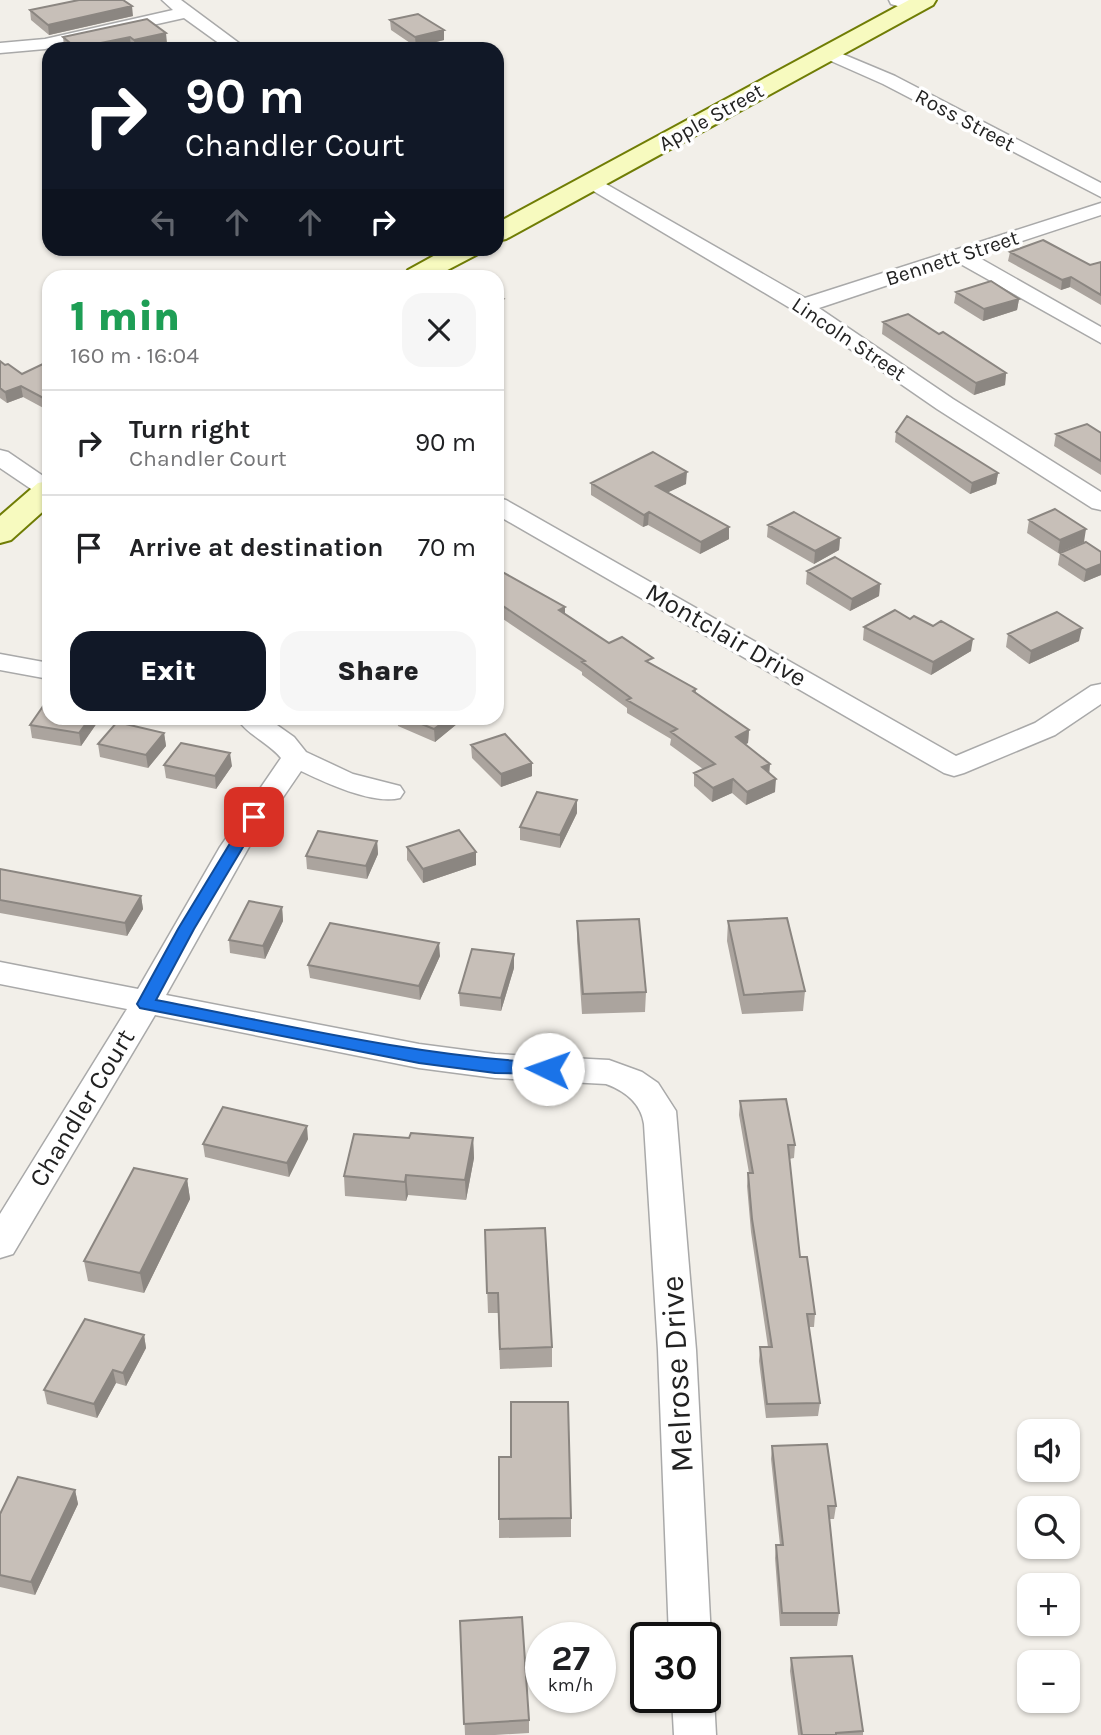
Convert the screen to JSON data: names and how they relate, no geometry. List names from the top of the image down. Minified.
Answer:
{"streets":{"street":["Apple Street","Ross Street","Bennett Street","Lincoln Street","Montclair Drive","Chandler Court","Melrose Drive"]},"crossings":[["Apple Street","Ross Street"],["Apple Street","Lincoln Street"],["Bennett Street","Lincoln Street"],["Chandler Court","Melrose Drive"]],"page":{"turn":["90 m","Chandler Court"],"heading":["1 min","160 m · 16:04"],"list":[{"name":"Turn right","note":"Chandler Court","value":"90 m"},{"name":"Arrive at destination","value":"70 m"}],"buttons":["Exit","Share"],"map_buttons":["+","−"],"speed":"27 km/h","limit":"30"}}
